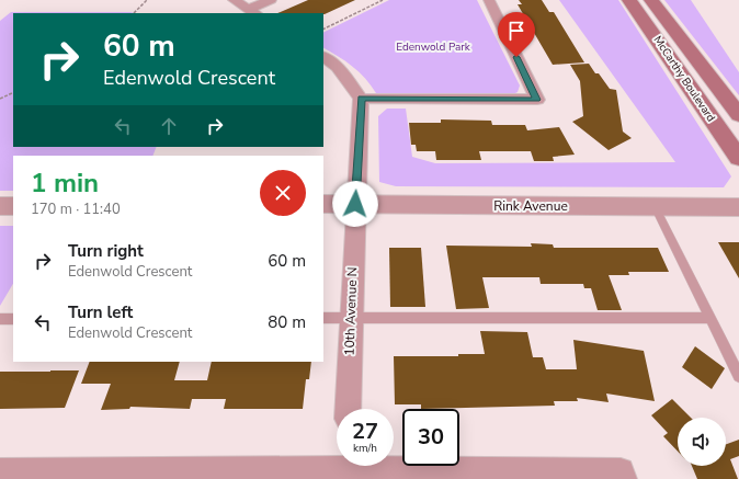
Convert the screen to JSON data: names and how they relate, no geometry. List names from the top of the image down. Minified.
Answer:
{"streets":{"main road":["McCarthy Boulevard"],"street":["Rink Avenue","10th Avenue N"]},"crossings":[["Rink Avenue","10th Avenue N"]],"parks":["Edenwold Park"],"page":{"turn":["60 m","Edenwold Crescent"],"heading":["1 min","170 m · 11:40"],"list":[{"name":"Turn right","note":"Edenwold Crescent","value":"60 m"},{"name":"Turn left","note":"Edenwold Crescent","value":"80 m"}],"speed":"27 km/h","limit":"30"}}
